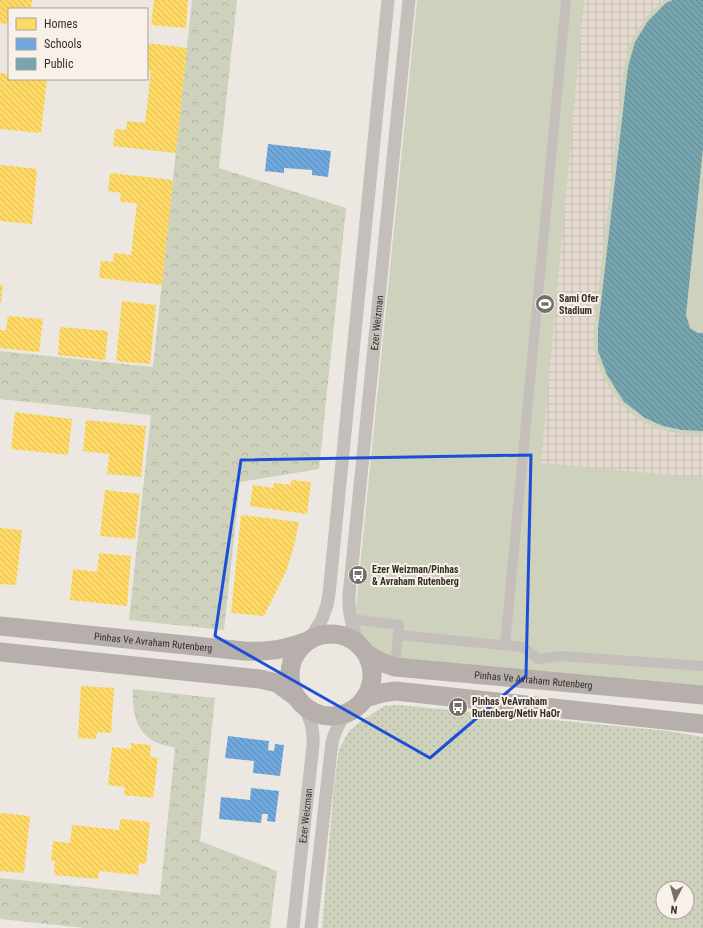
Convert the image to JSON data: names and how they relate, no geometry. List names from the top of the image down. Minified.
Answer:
{"streets":{"main road":["Pinhas Ve Avraham Rutenberg"],"street":["Ezer Weizman"]},"crossings":[["Ezer Weizman","Pinhas Ve Avraham Rutenberg"]],"places":{"sports":["Sami Ofer Stadium"],"bus stop":["Ezer Weizman/Pinhas & Avraham Rutenberg","Pinhas VeAvraham Rutenberg/Netiv HaOr"]},"legend":["Homes","Schools","Public"],"north":"bottom"}
